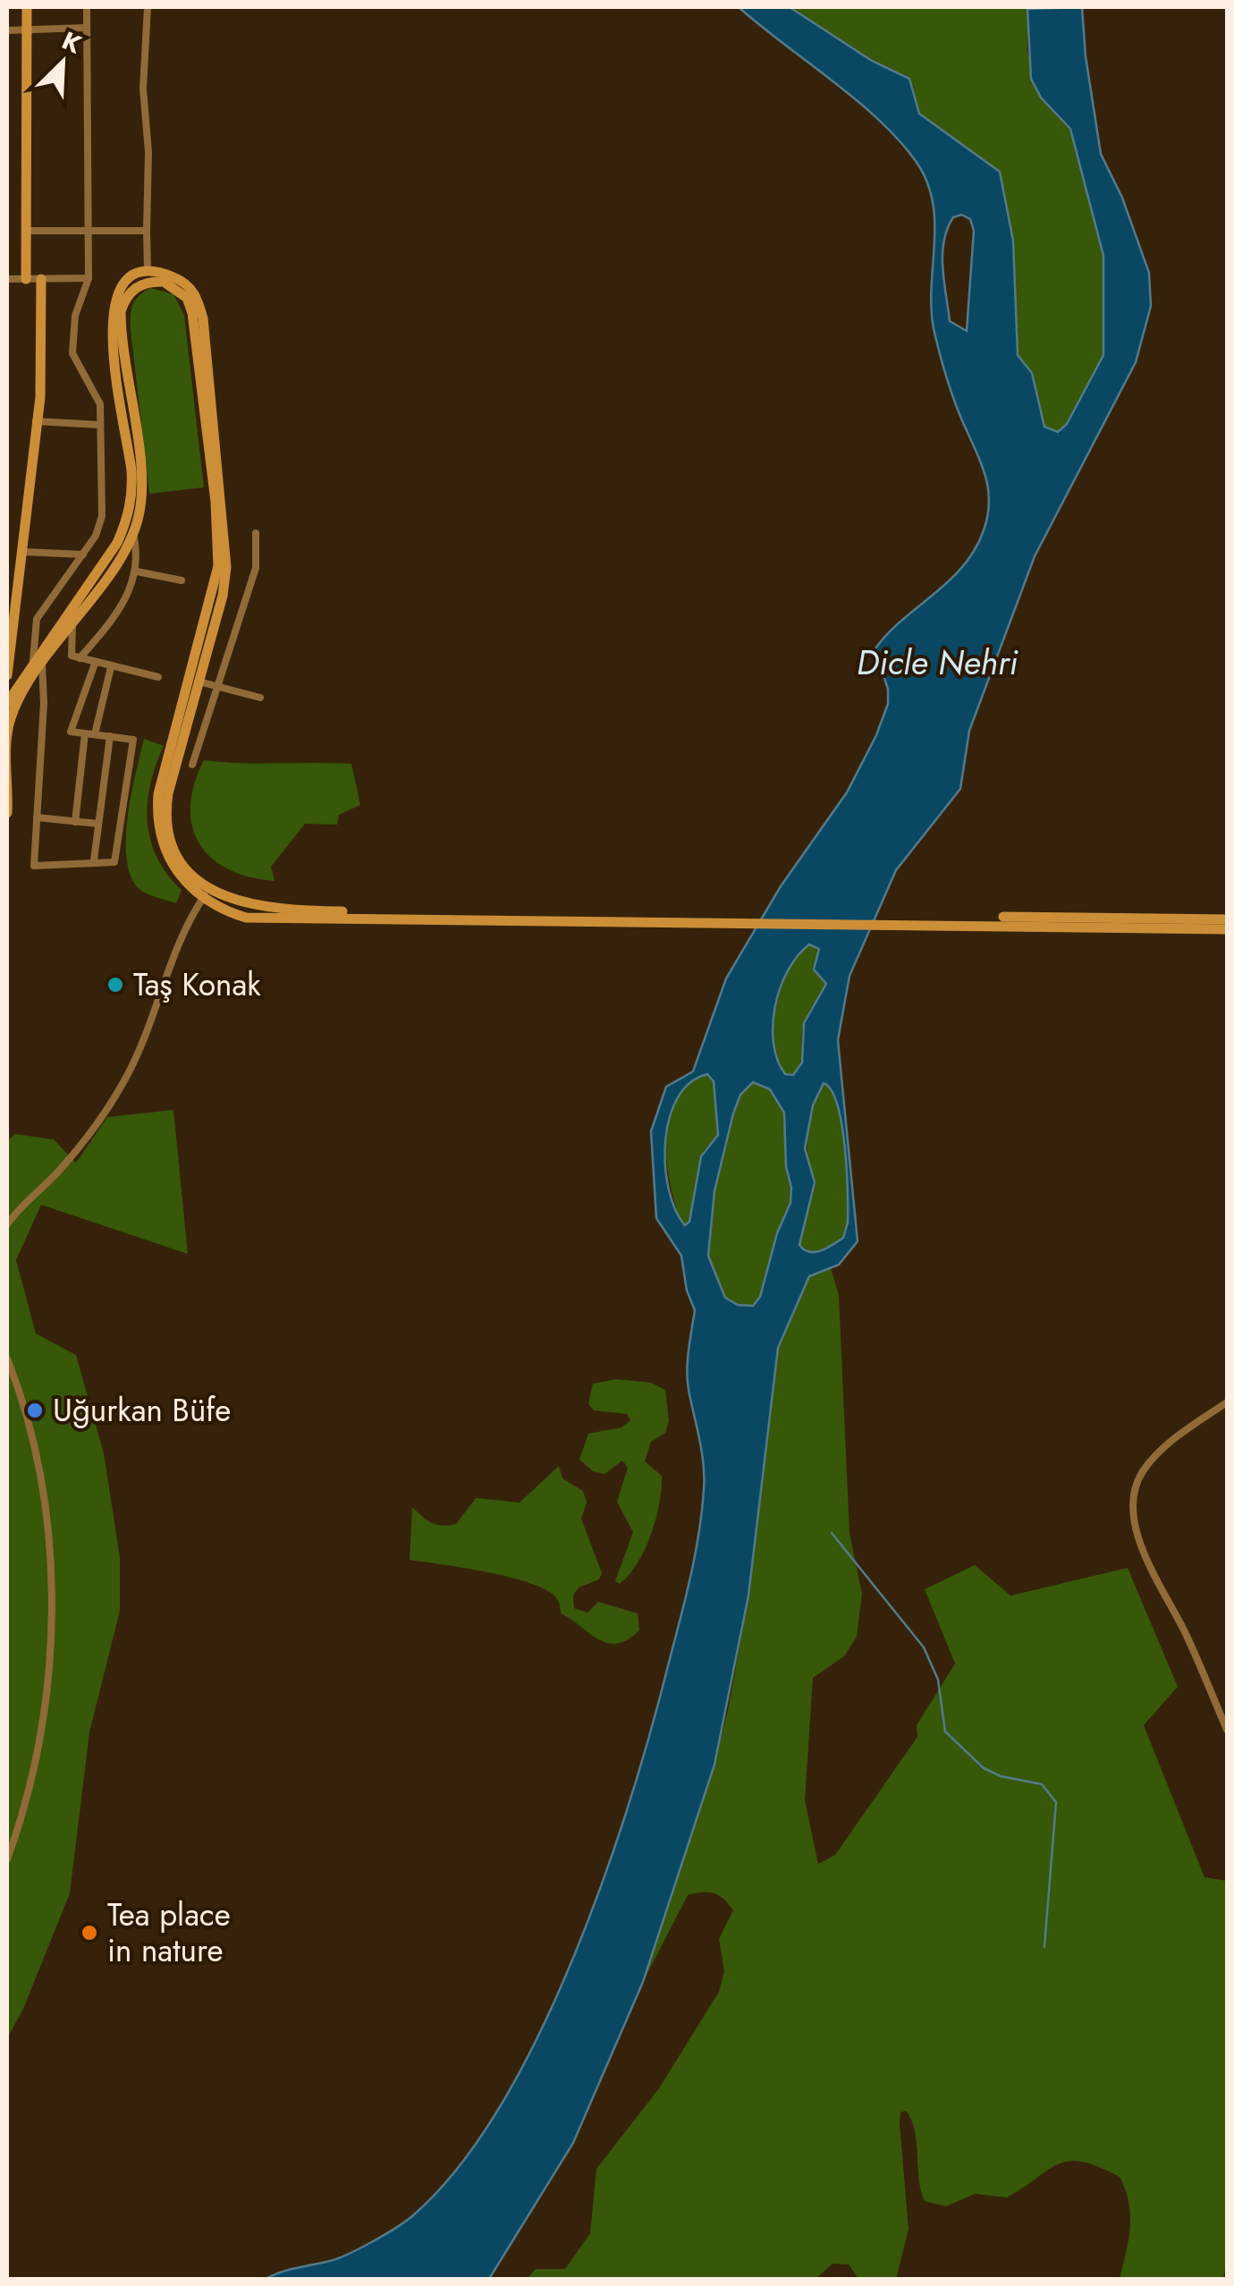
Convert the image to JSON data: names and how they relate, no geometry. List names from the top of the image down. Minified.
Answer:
{"water":["Dicle Nehri"],"places":["Taş Konak","Uğurkan Büfe","Tea place in nature"],"north":"top right"}
